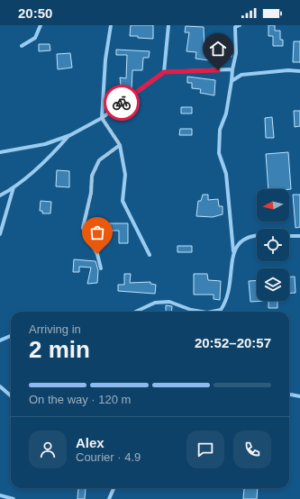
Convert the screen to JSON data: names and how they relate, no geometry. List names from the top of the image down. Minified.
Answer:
{"north":"left","page":{"status":"20:50","heading":["2 min","Arriving in","20:52–20:57"],"panel":["Alex","Courier · 4.9"],"bar":"On the way · 120 m"}}
